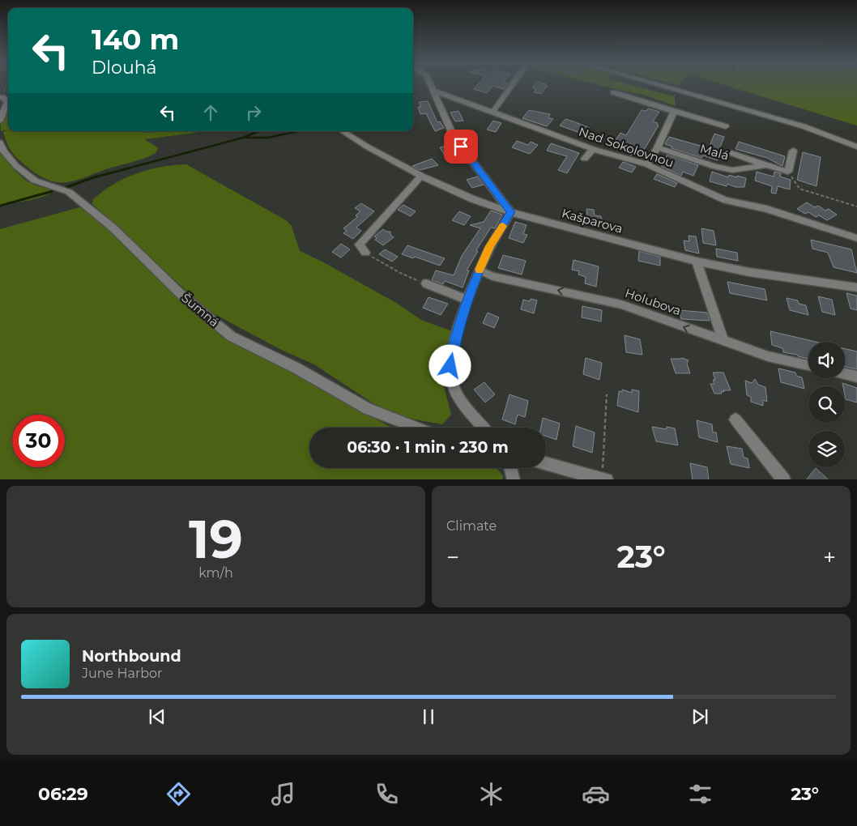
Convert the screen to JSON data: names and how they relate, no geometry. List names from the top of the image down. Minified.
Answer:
{"streets":{"street":["Nad Sokolovnou","Malá","Kašparova","Holubova","Šumná"]},"one_way":["Holubova"],"page":{"turn":["140 m","Dlouhá"],"limit":"30","trip":"06:30 · 1 min · 230 m","tile":[["19","km/h"],"Climate"],"heat":["−","23°","+"],"song":["Northbound","June Harbor"],"tabs":["06:29","23°"]}}
